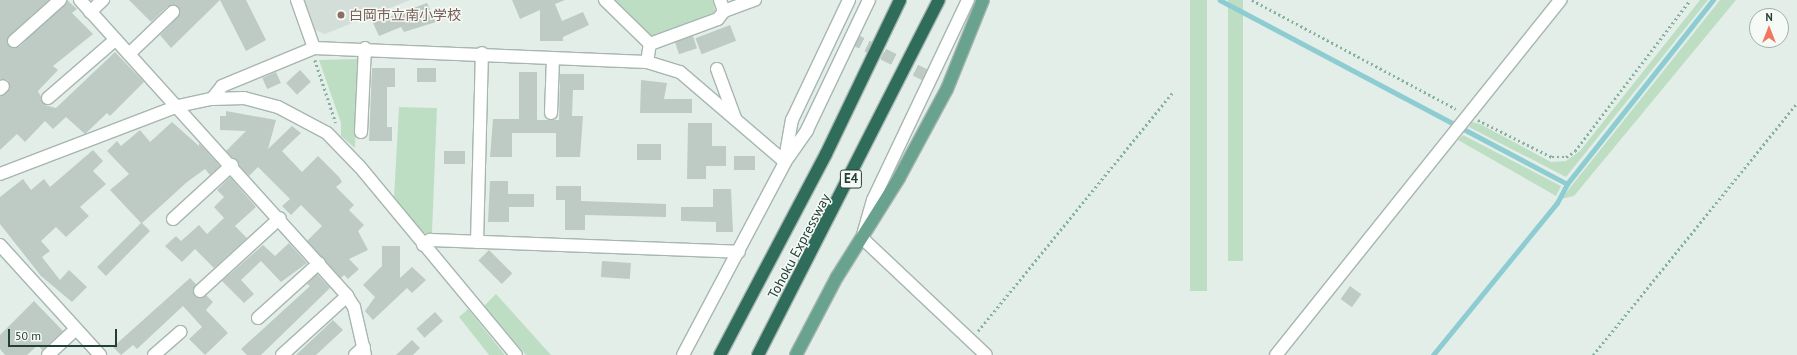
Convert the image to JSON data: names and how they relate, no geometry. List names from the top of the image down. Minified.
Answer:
{"streets":{"highway":["E4","Tohoku Expressway"]},"places":["白岡市立南小学校"],"scale_bar":"50 m","north":"top"}
